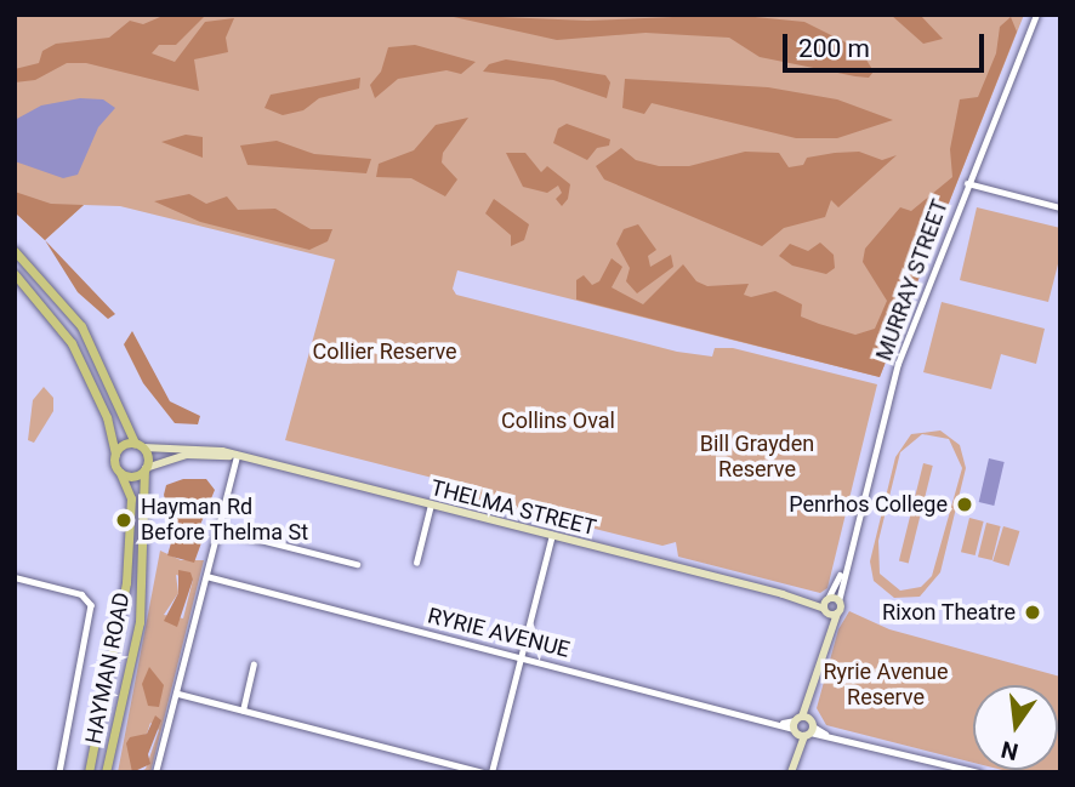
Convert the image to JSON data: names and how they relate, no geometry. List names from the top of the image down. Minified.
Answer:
{"streets":{"main road":["MURRAY STREET","THELMA STREET","HAYMAN ROAD"],"street":["RYRIE AVENUE"]},"crossings":[["MURRAY STREET","THELMA STREET"],["MURRAY STREET","RYRIE AVENUE"],["THELMA STREET","HAYMAN ROAD"]],"parks":["Collier Reserve","Collins Oval","Bill Grayden Reserve","Ryrie Avenue Reserve"],"places":["Penrhos College","Hayman Rd Before Thelma St","Rixon Theatre"],"scale_bar":"200 m","north":"bottom"}
